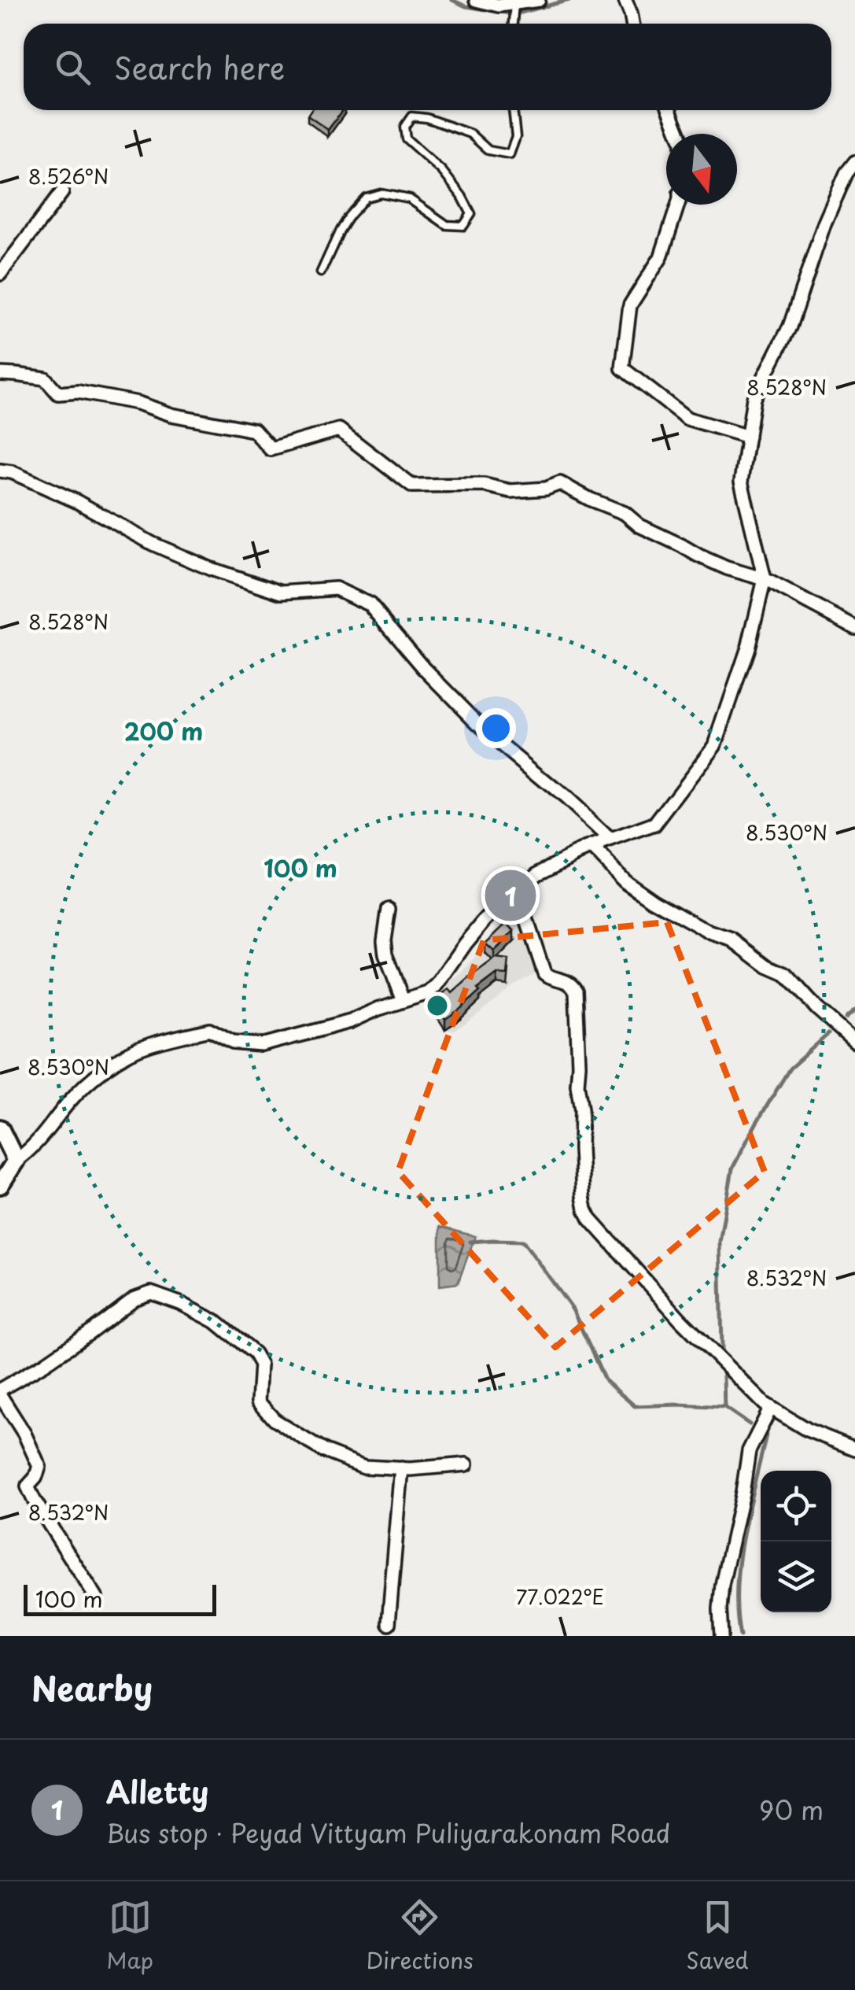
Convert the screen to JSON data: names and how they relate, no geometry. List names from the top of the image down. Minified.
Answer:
{"scale_bar":"100 m","north":"bottom","page":{"search":"Search here","pins":"1","scale":"100 m","heading":"Nearby","list":[{"mark":"1","name":"Alletty","note":"Bus stop · Peyad Vittyam Puliyarakonam Road","value":"90 m"}],"nav":["Map","Directions","Saved"]},"coordinates":["8.526°N","8.528°N","8.530°N","8.532°N","77.022°E"],"rings":["200 m","100 m"]}
